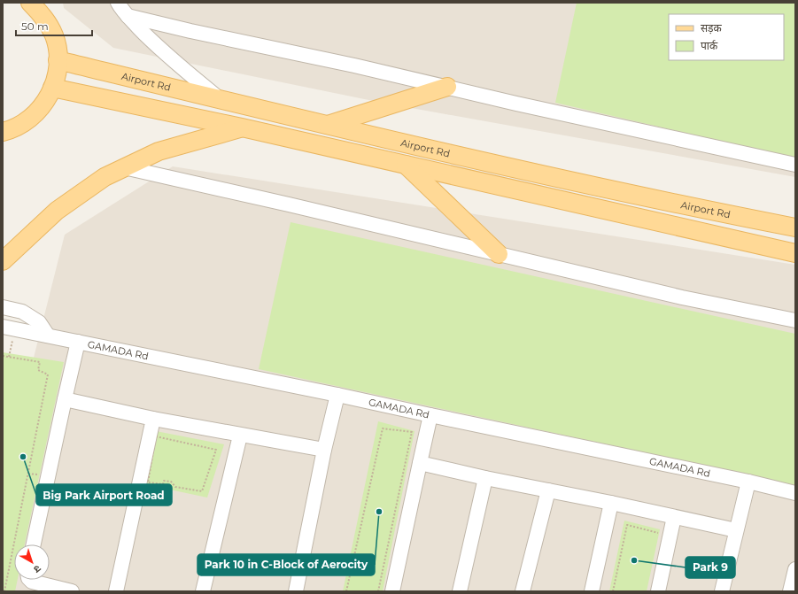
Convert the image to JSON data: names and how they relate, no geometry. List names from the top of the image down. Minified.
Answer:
{"streets":{"main road":["Airport Rd"],"street":["GAMADA Rd"]},"places":["Big Park Airport Road","Park 10 in C-Block of Aerocity","Park 9"],"legend":["सड़क","पार्क"],"scale_bar":"50 m","north":"bottom right"}
